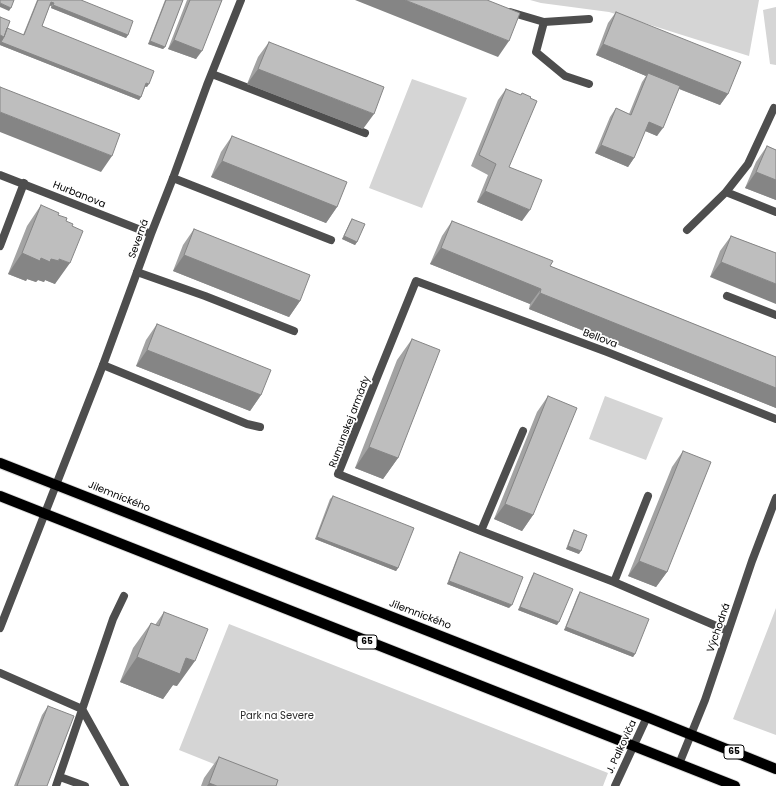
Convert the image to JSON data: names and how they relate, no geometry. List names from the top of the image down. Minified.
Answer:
{"streets":{"main road":["Jilemnického","65"],"street":["Hurbanova","Severná","Bellova","Rumunskej armády","Východná","J. Palkoviča"]},"crossings":[["Hurbanova","Severná"],["Severná","Jilemnického"],["Bellova","Rumunskej armády"],["Rumunskej armády","Východná"],["Jilemnického","Východná"],["Jilemnického","J. Palkoviča"],["Východná","65"],["65","J. Palkoviča"]],"parks":["Park na Severe"]}
